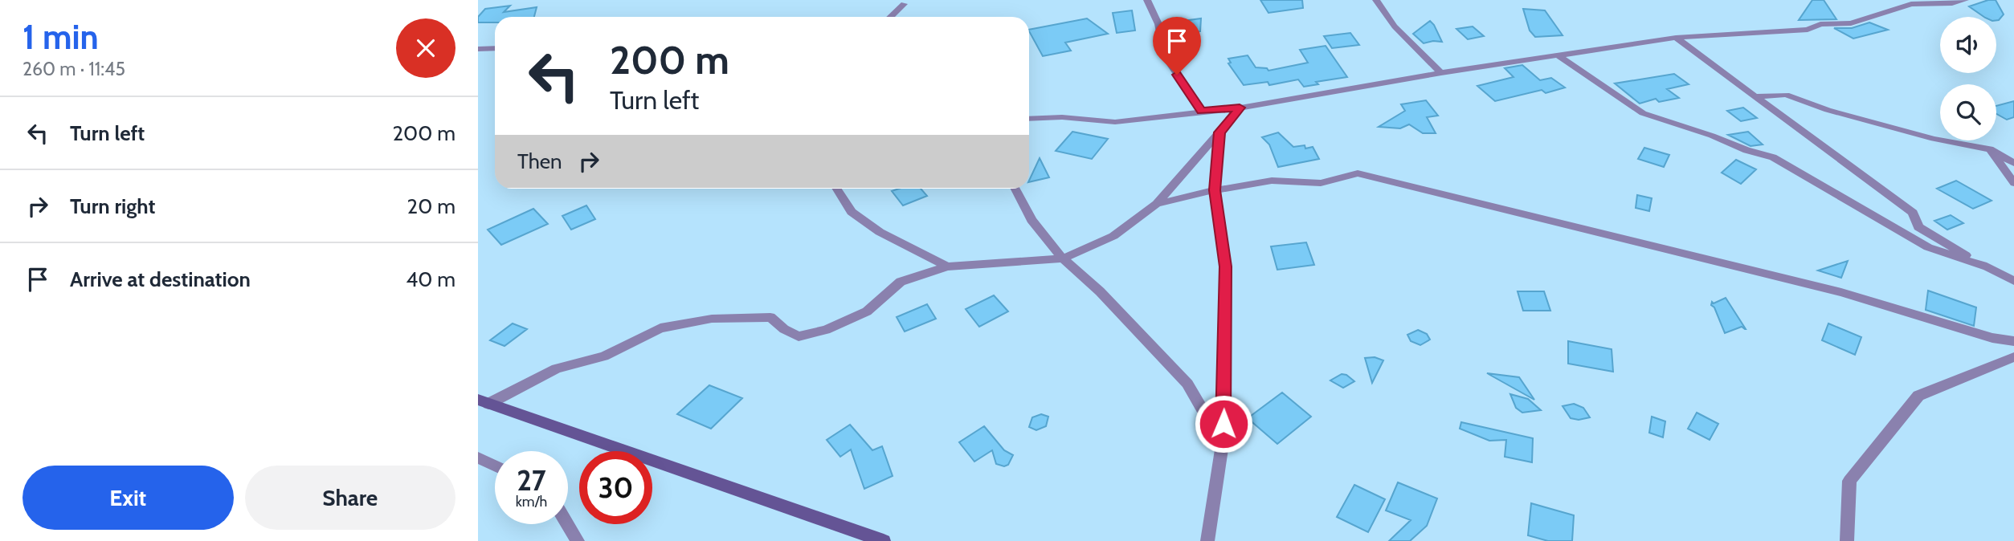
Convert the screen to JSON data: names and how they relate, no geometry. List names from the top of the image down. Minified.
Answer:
{"page":{"heading":["1 min","260 m · 11:45"],"turn":["200 m","Turn left"],"list":[{"name":"Turn left","value":"200 m"},{"name":"Turn right","value":"20 m"},{"name":"Arrive at destination","value":"40 m"}],"then":"Then","speed":"27 km/h","limit":"30","buttons":["Exit","Share"]}}
